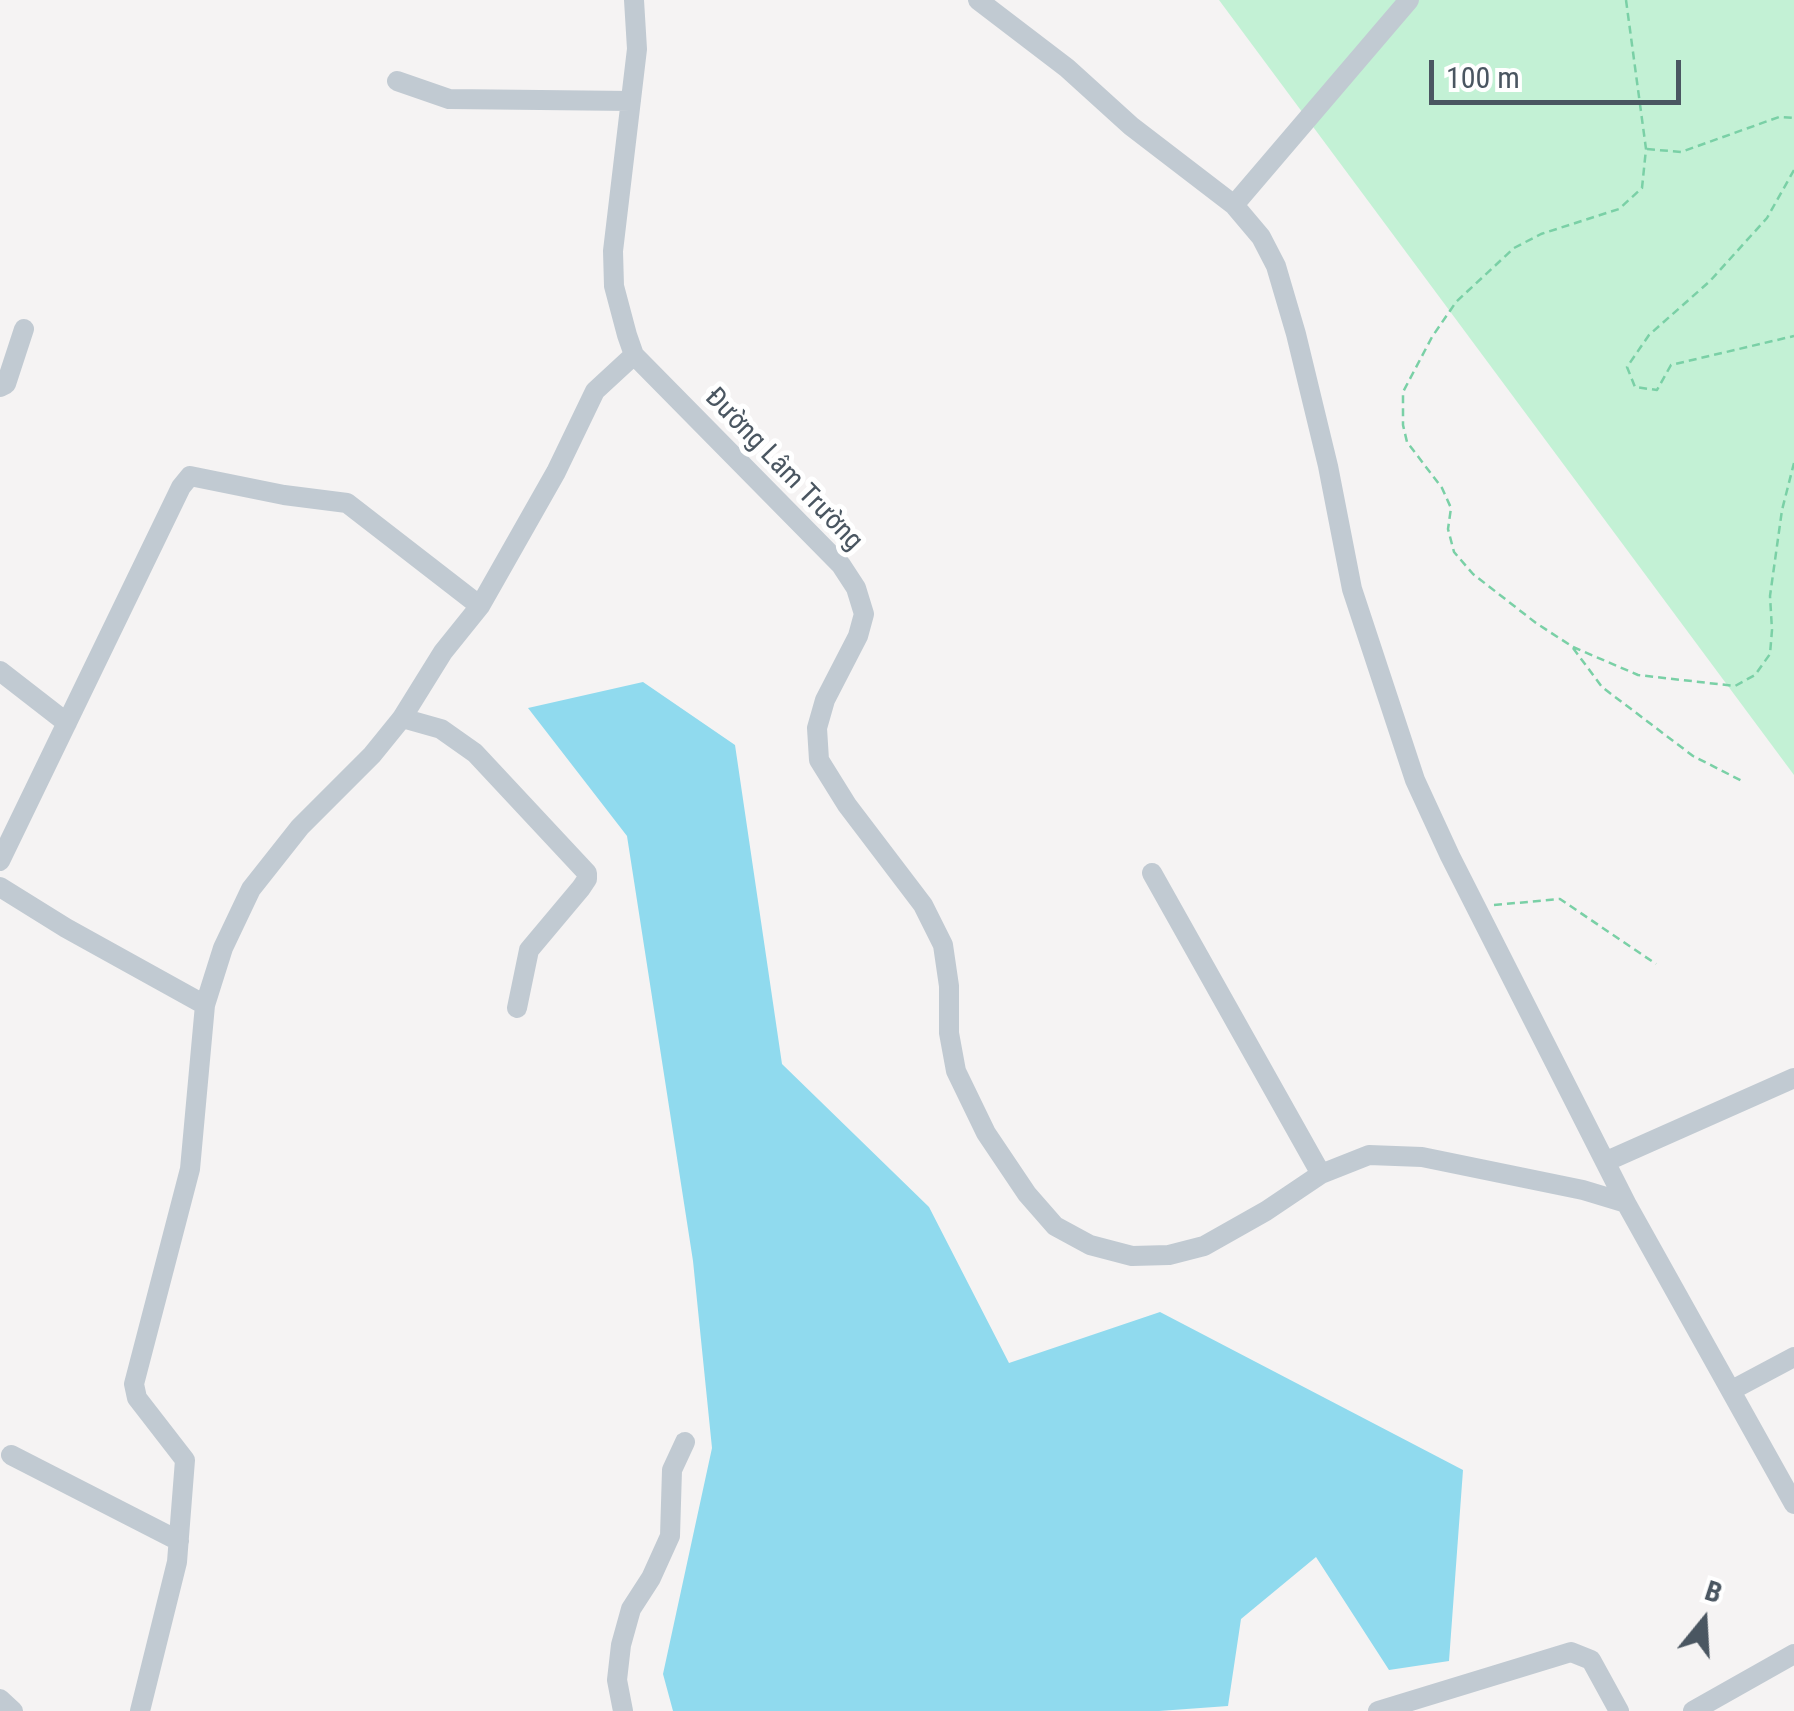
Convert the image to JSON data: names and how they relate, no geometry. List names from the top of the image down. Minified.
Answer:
{"streets":{"street":["Đường Lâm Trường"]},"scale_bar":"100 m","north":"top"}
